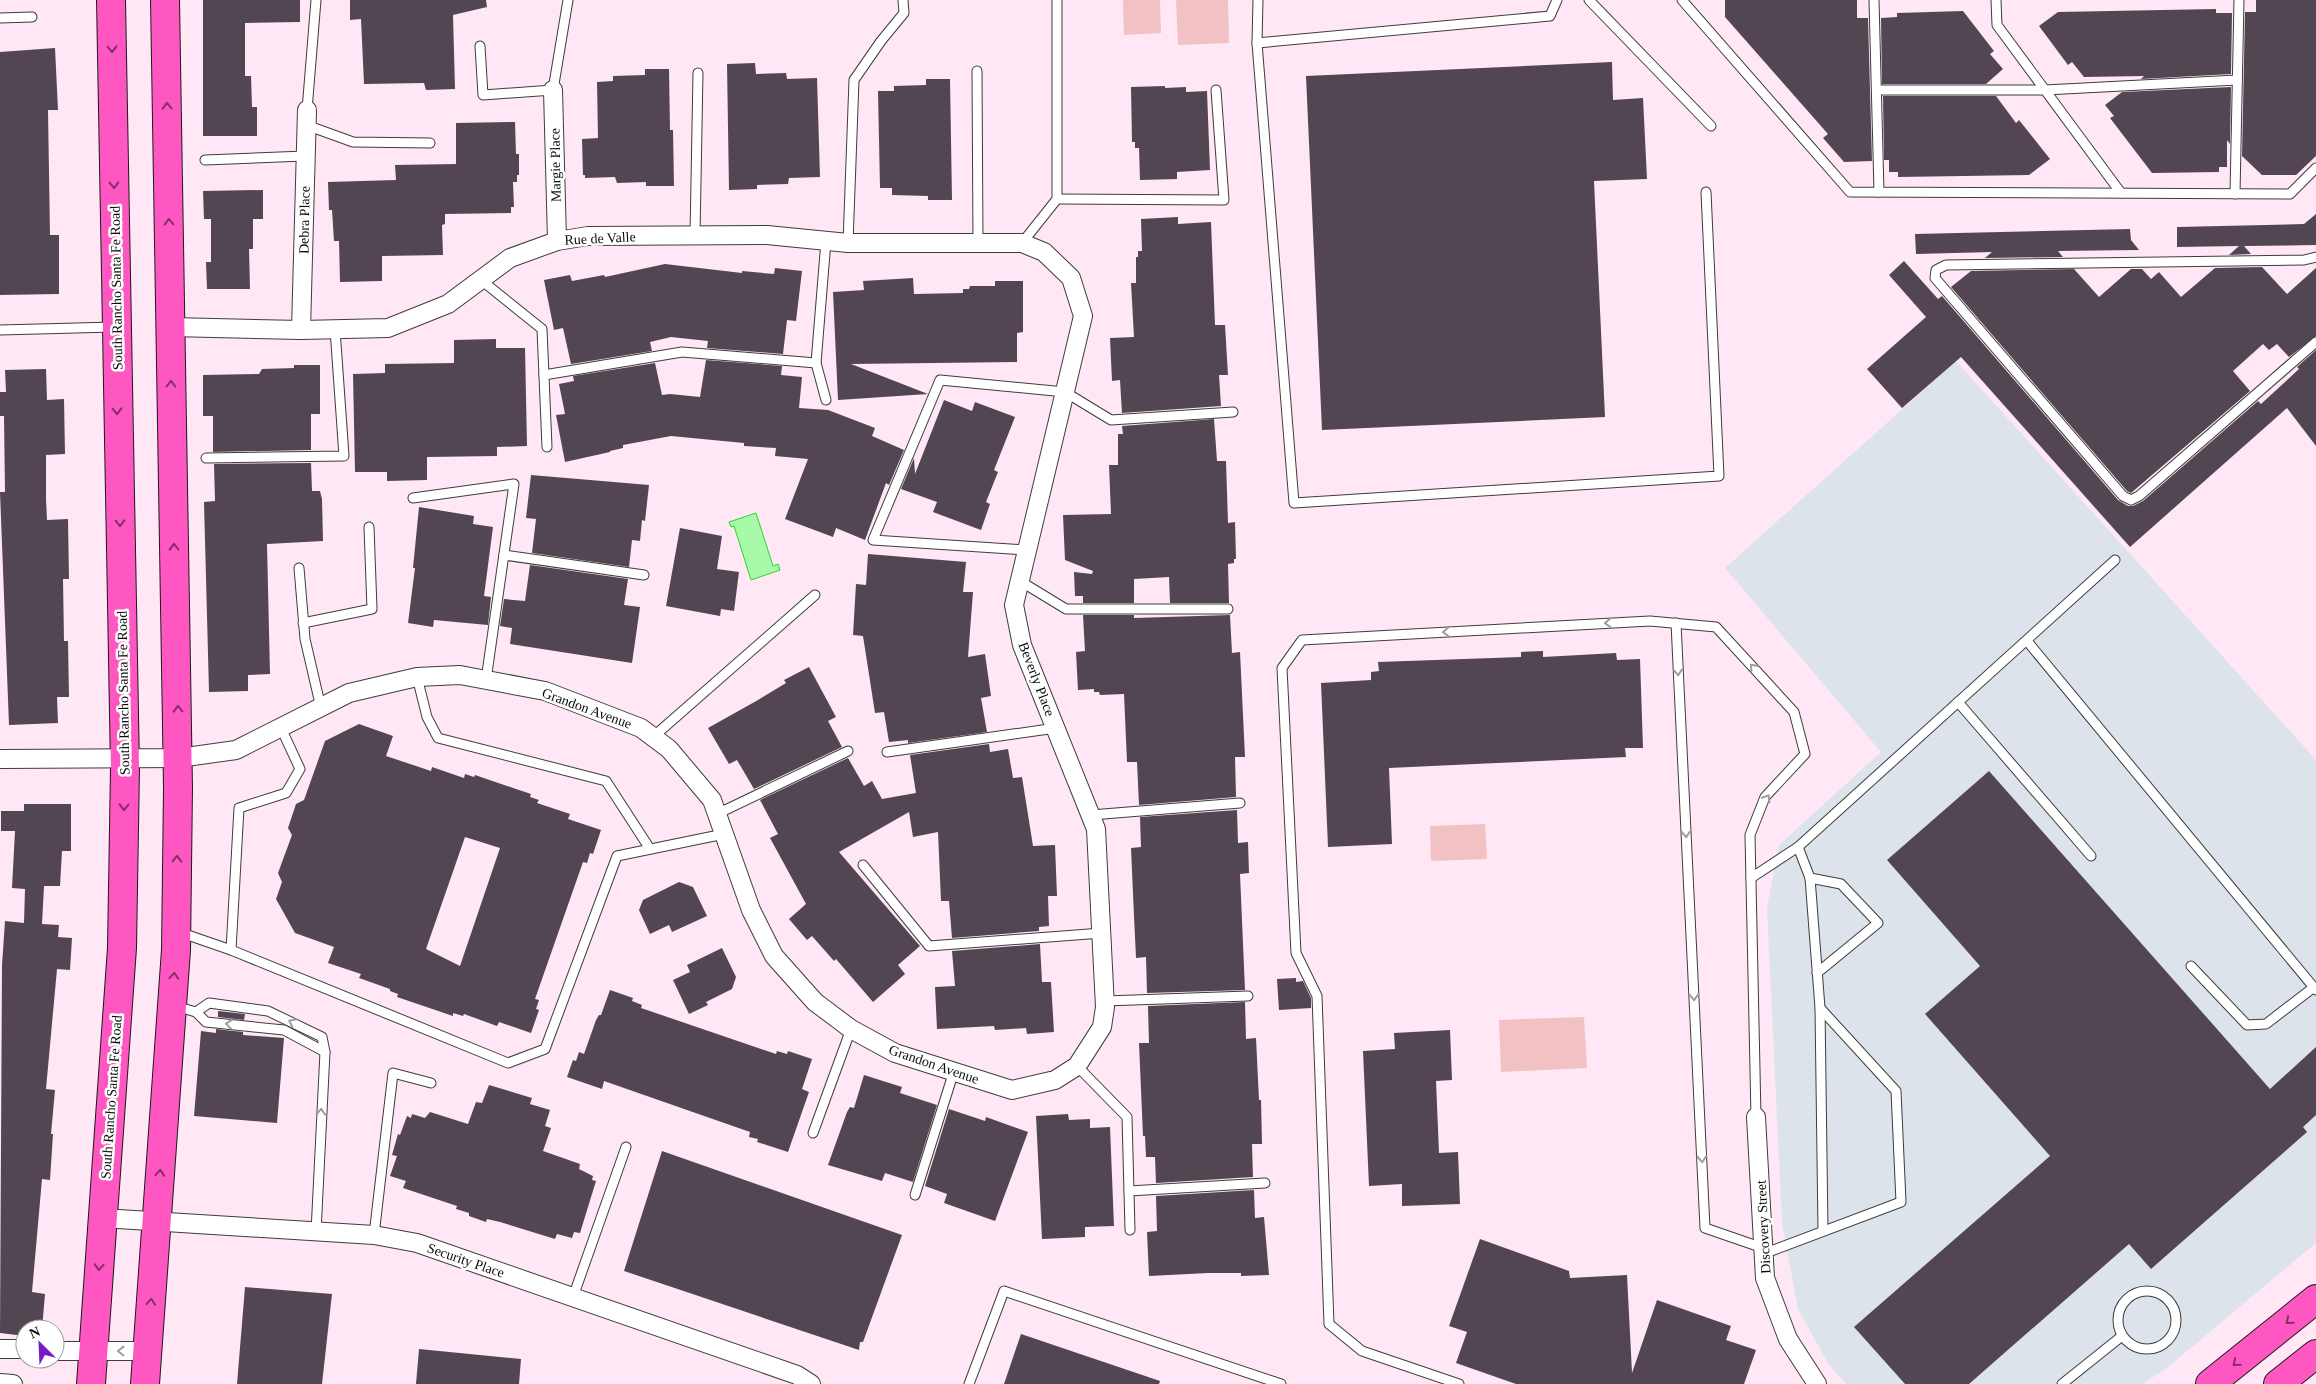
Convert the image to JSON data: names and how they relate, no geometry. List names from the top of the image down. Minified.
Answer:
{"streets":{"main road":["South Rancho Santa Fe Road"],"street":["Margie Place","Debra Place","Rue de Valle","Beverly Place","Grandon Avenue","Discovery Street","Security Place"]},"crossings":[["Margie Place","Rue de Valle"],["Debra Place","Rue de Valle"],["Rue de Valle","Beverly Place"],["South Rancho Santa Fe Road","Grandon Avenue"],["South Rancho Santa Fe Road","Security Place"],["Beverly Place","Grandon Avenue"]],"north":"top left"}
